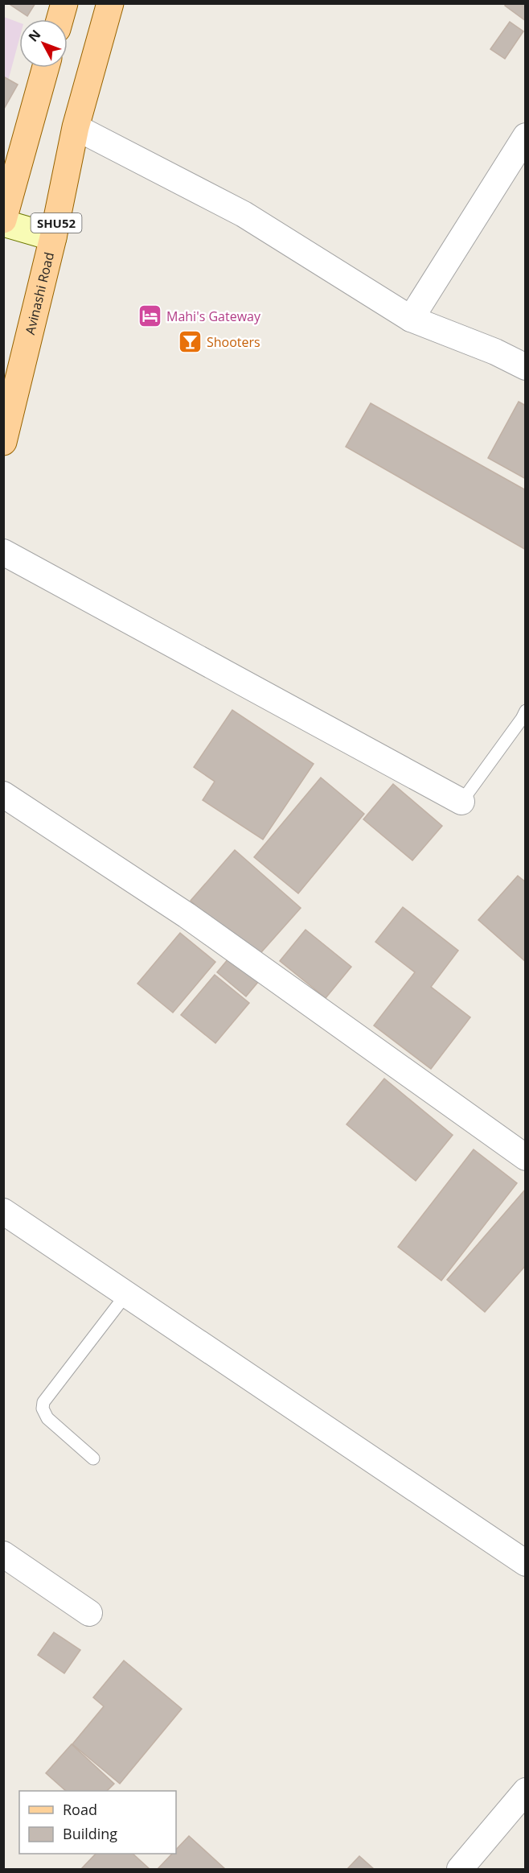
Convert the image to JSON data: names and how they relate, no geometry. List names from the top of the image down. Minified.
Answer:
{"streets":{"main road":["SHU52","Avinashi Road"]},"places":{"hotel":["Mahi's Gateway"],"bar":["Shooters"]},"legend":["Road","Building"],"north":"top left"}
